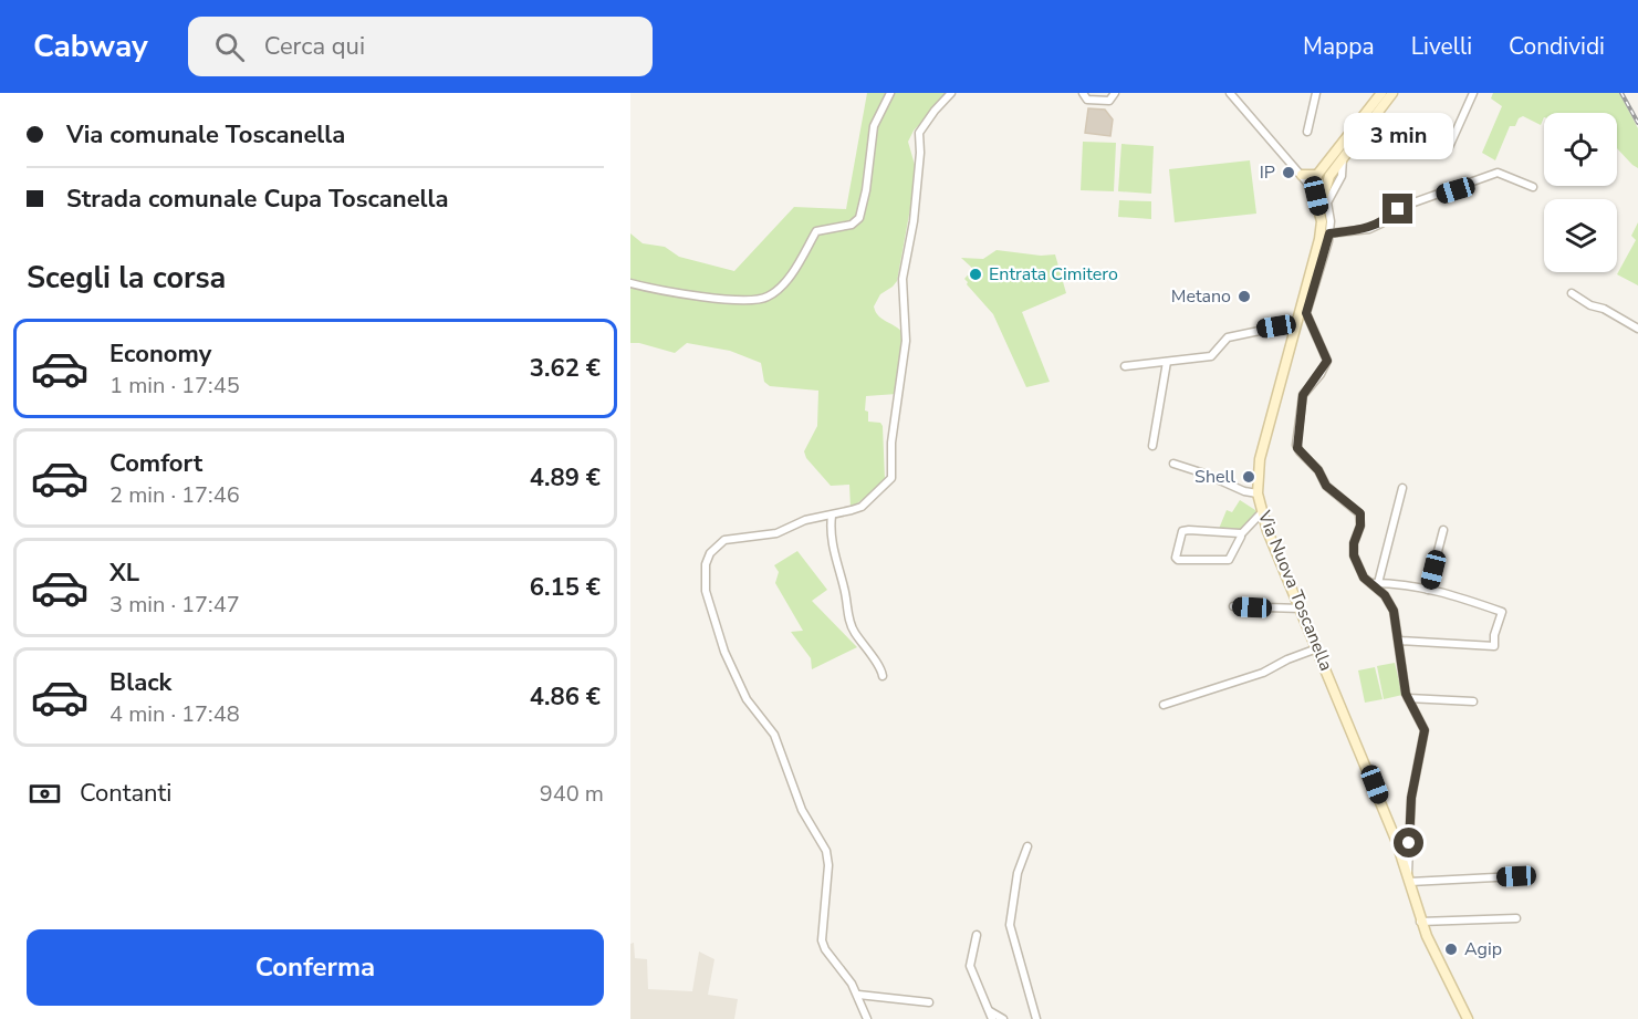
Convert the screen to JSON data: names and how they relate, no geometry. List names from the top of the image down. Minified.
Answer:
{"streets":{"main road":["Via Nuova Toscanella"]},"places":["IP","Entrata Cimitero","Metano","Shell","Agip"],"page":{"header":"Cabway","search":"Cerca qui","nav":["Mappa","Livelli","Condividi"],"banner":["Via comunale Toscanella","Strada comunale Cupa Toscanella"],"bubble":"3 min","heading":"Scegli la corsa","list":[{"name":"Economy","note":"1 min · 17:45","value":"3.62 €"},{"name":"Comfort","note":"2 min · 17:46","value":"4.89 €"},{"name":"XL","note":"3 min · 17:47","value":"6.15 €"},{"name":"Black","note":"4 min · 17:48","value":"4.86 €"}],"pay":["Contanti","940 m"],"buttons":"Conferma"}}
